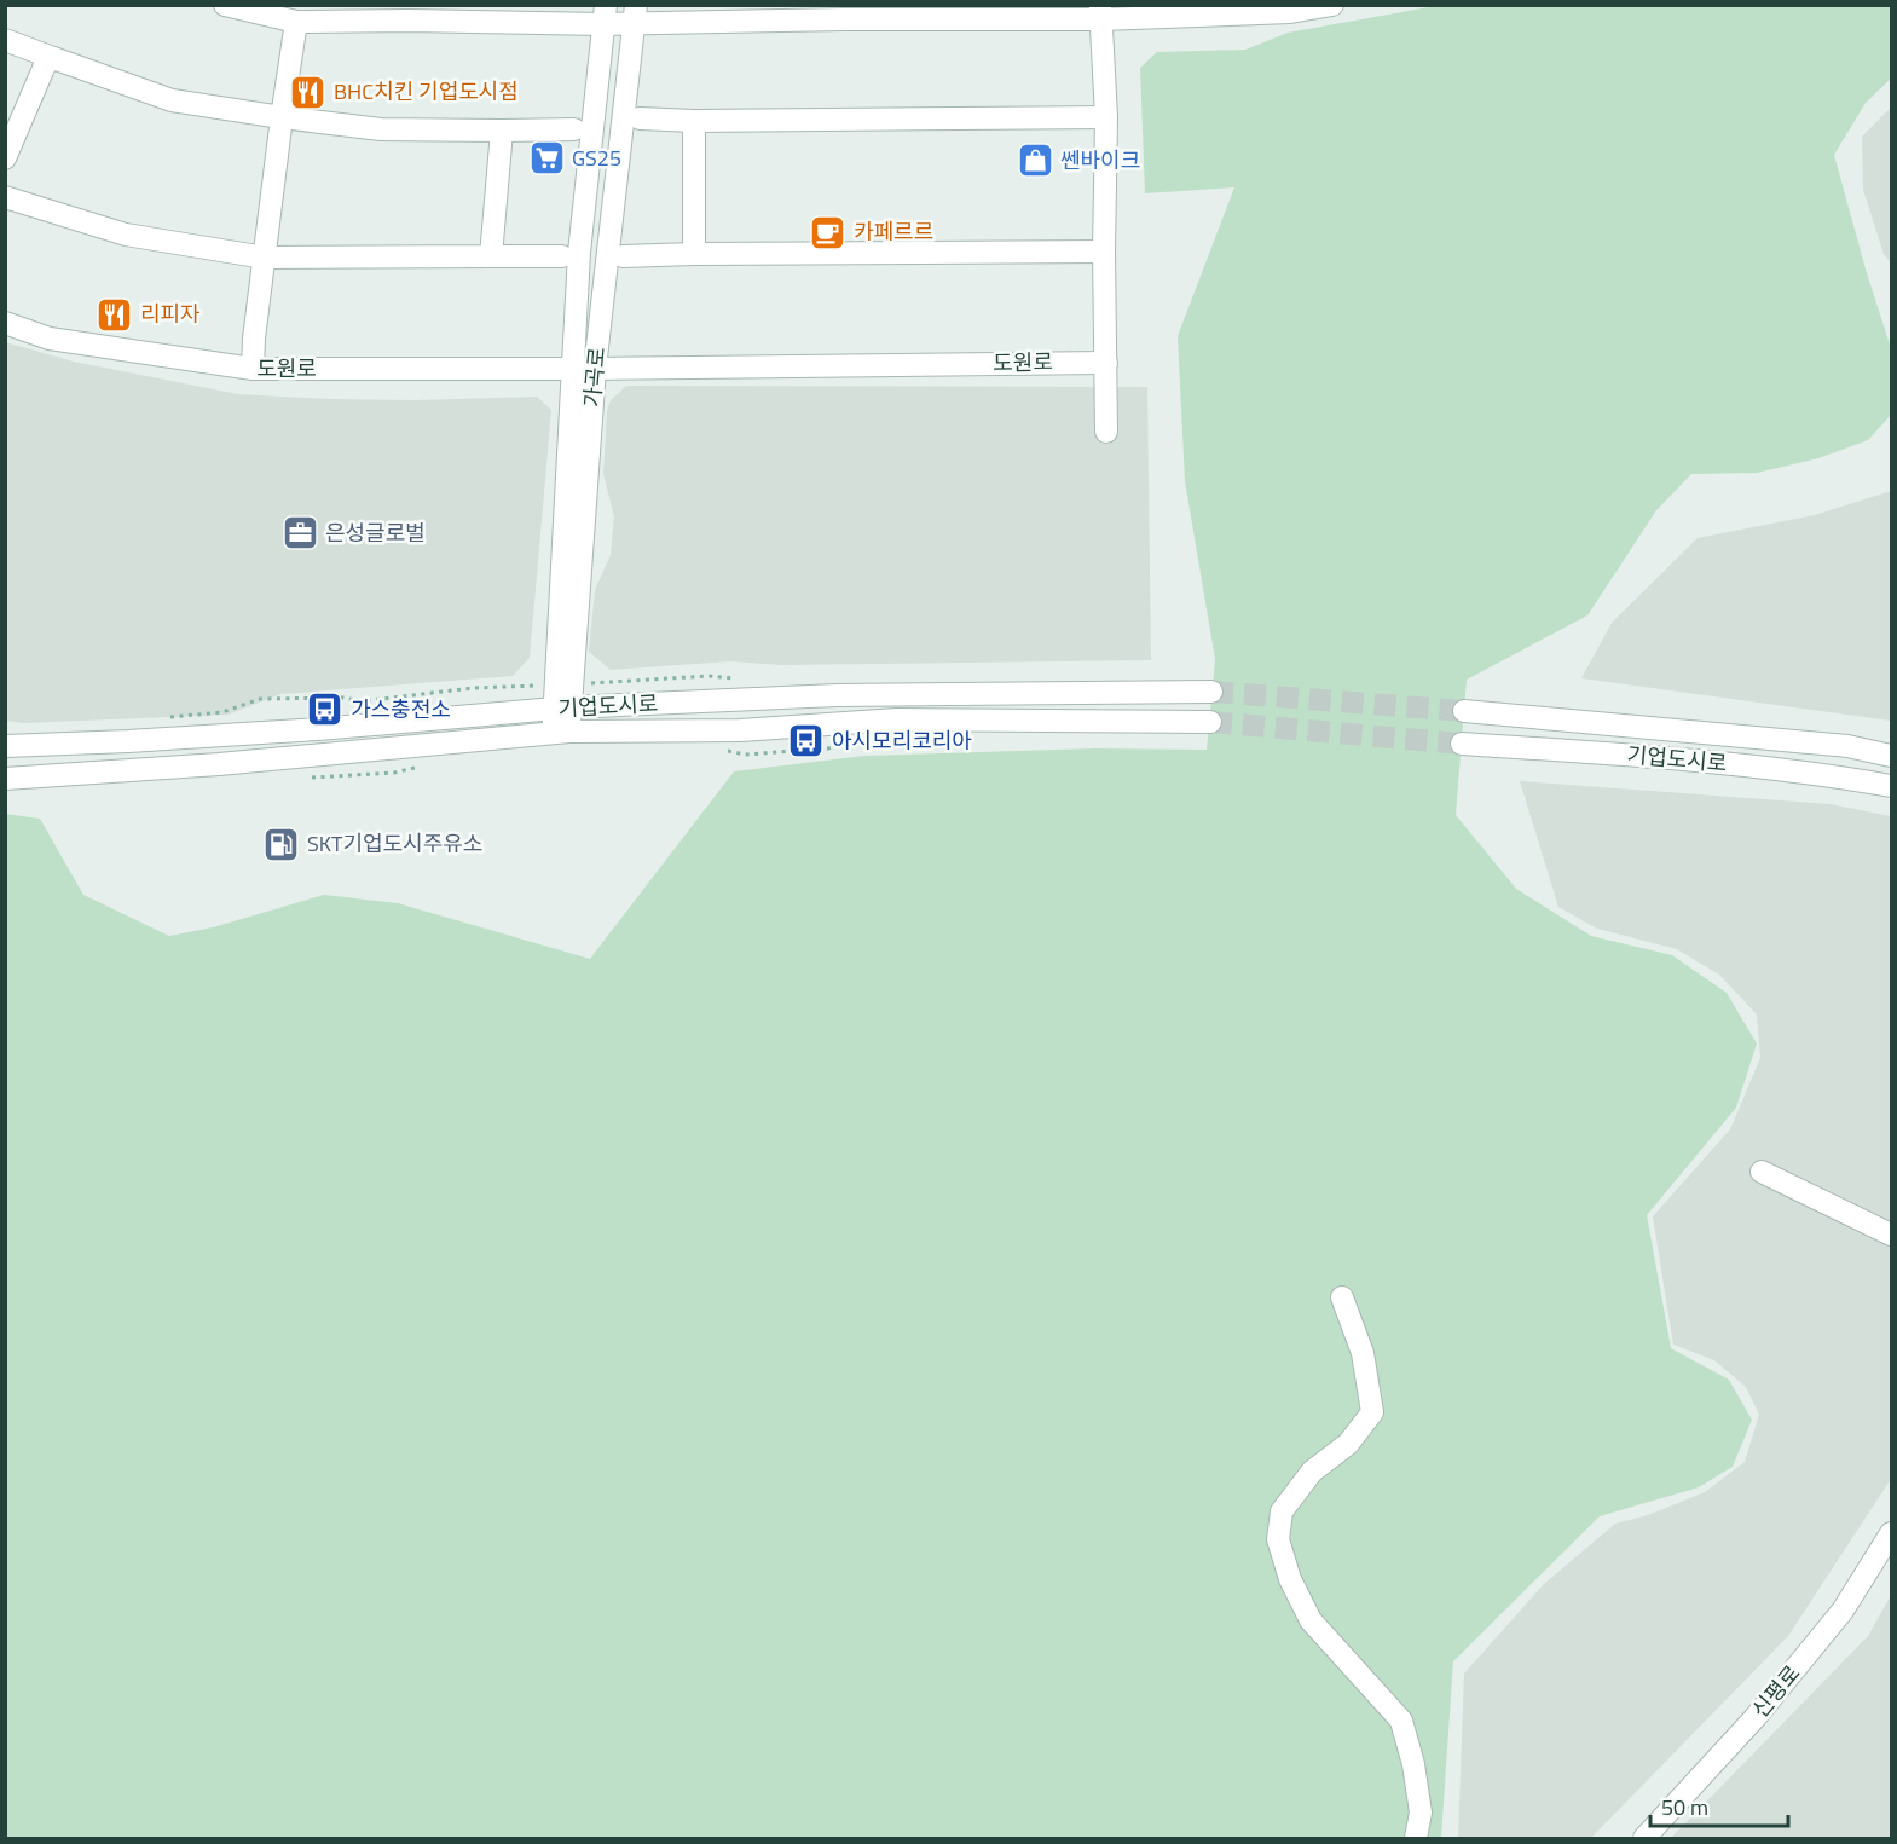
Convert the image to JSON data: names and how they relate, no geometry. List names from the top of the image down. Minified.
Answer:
{"streets":{"street":["도원로","가곡로","기업도시로","신평로"]},"crossings":[["도원로","가곡로"],["가곡로","기업도시로"]],"places":{"restaurant":["BHC치킨 기업도시점","리피자"],"supermarket":["GS25"],"shop":["쎈바이크"],"cafe":["카페르르"],"office":["은성글로벌"],"bus stop":["가스충전소","아시모리코리아"],"fuel station":["SKT기업도시주유소"]},"scale_bar":"50 m"}
